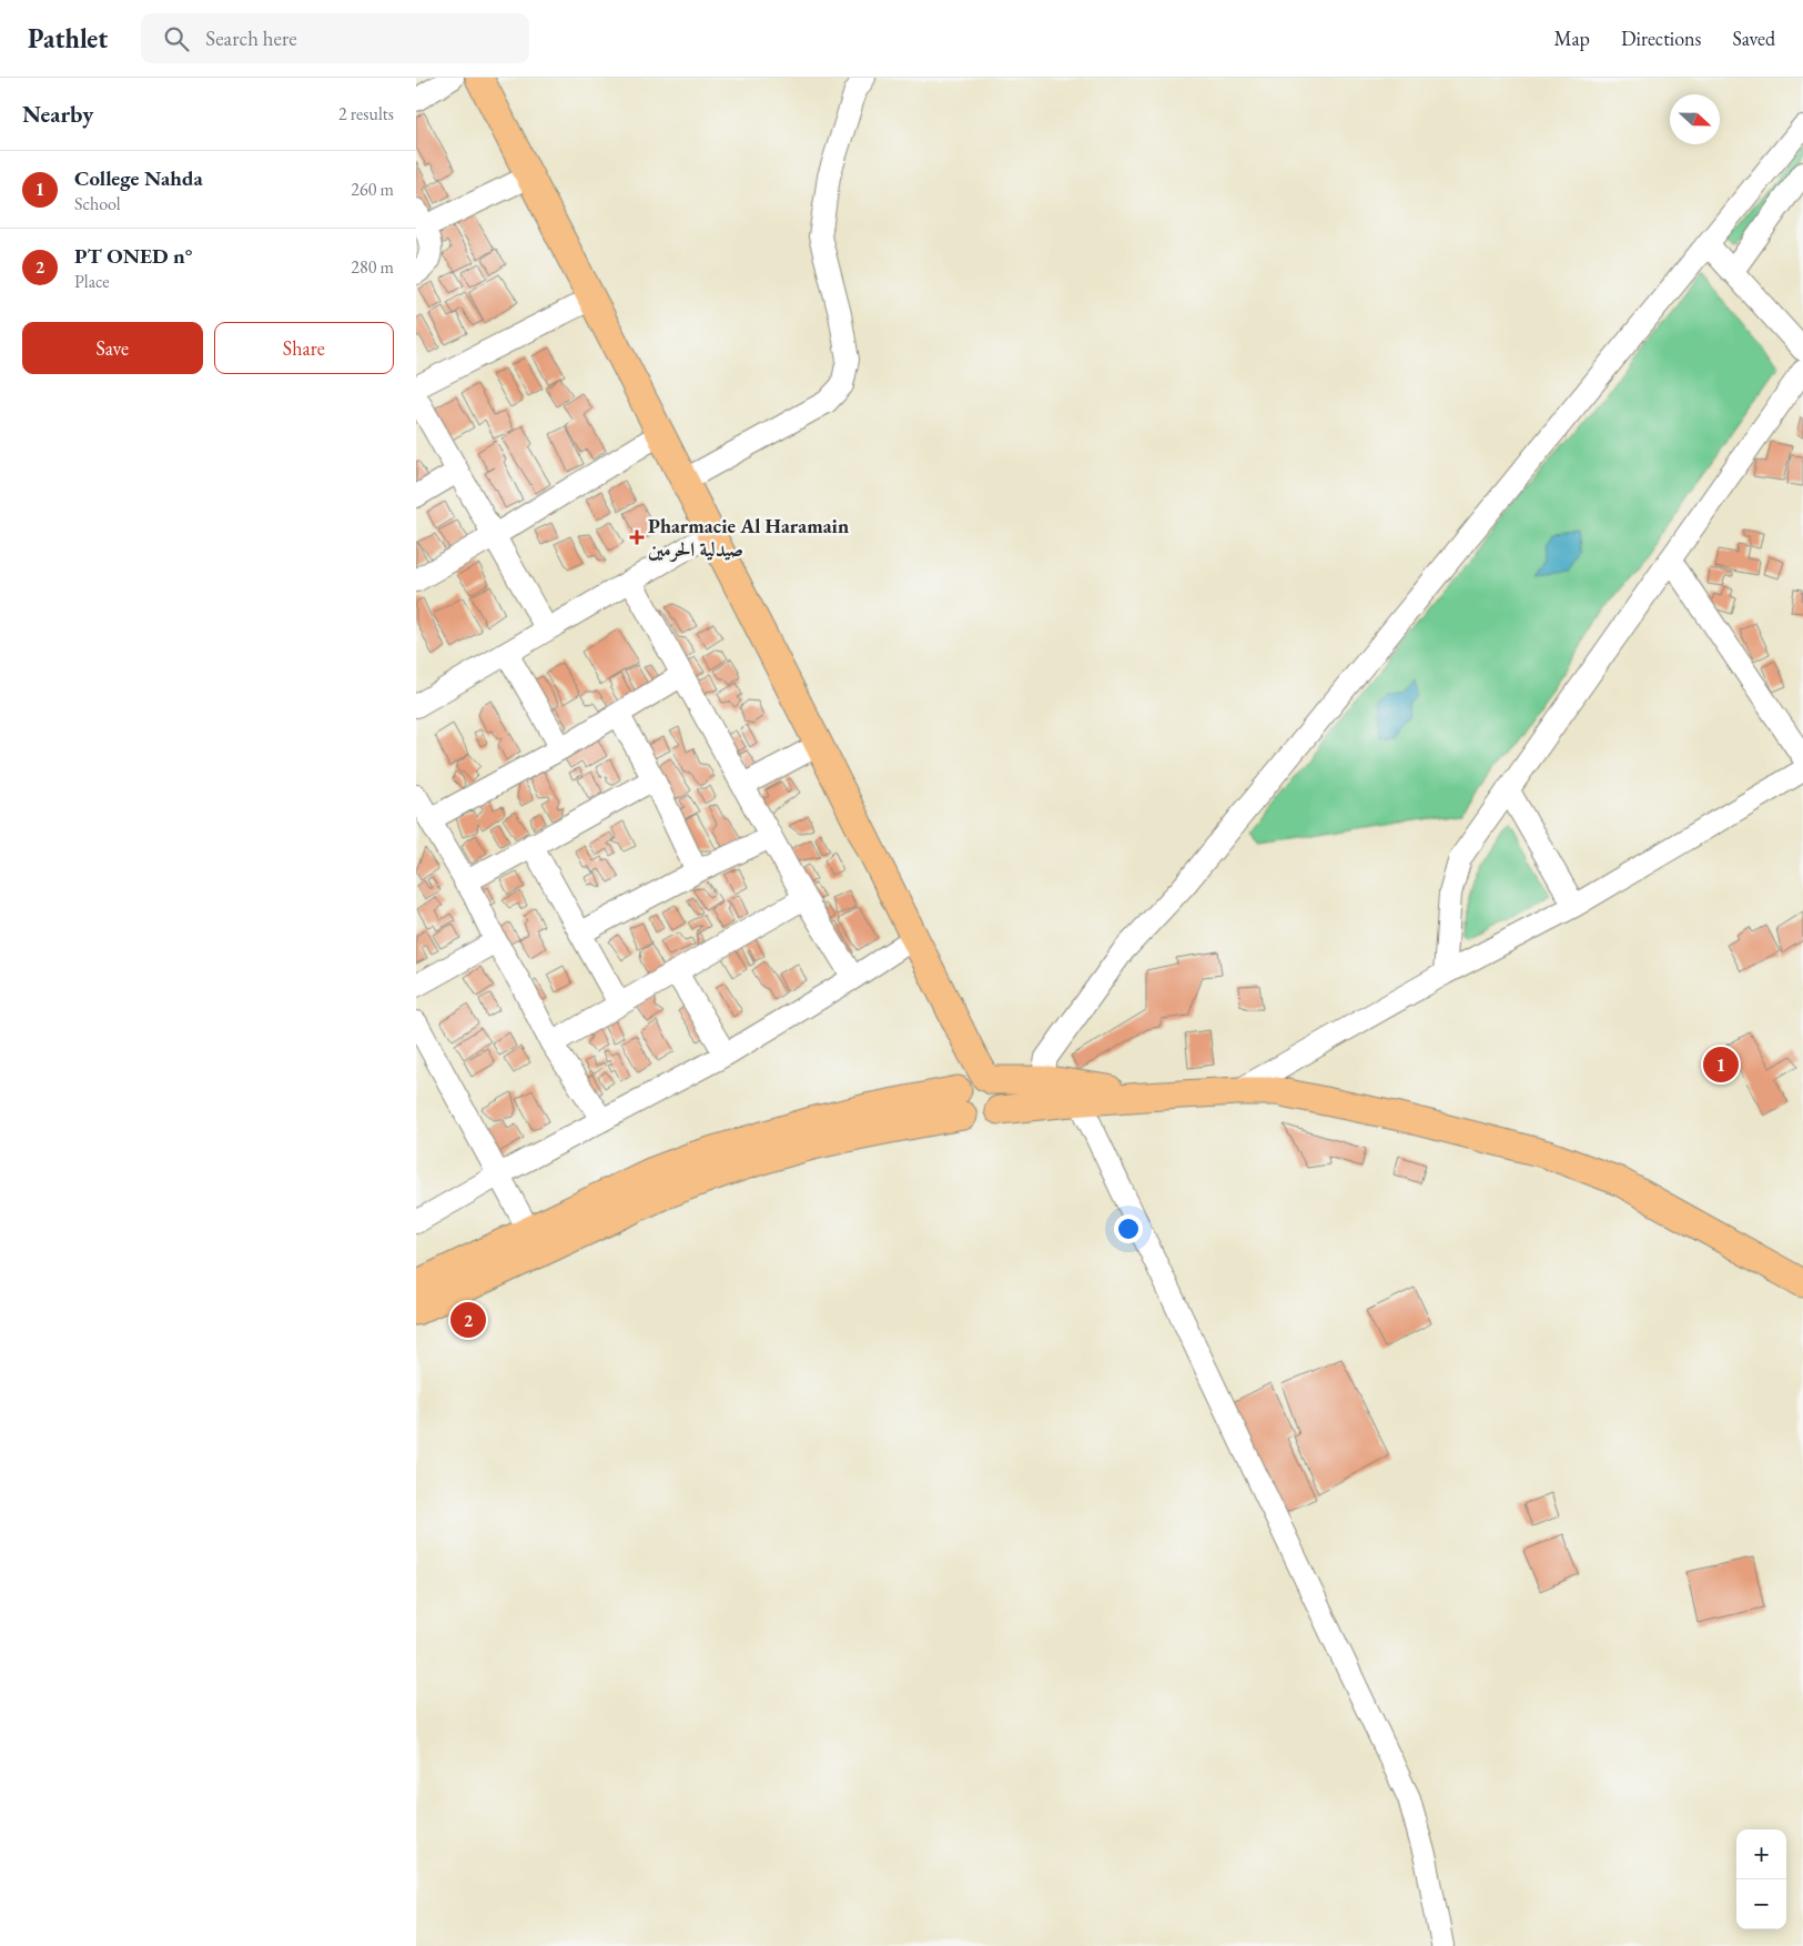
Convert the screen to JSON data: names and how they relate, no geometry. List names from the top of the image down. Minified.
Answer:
{"places":{"health":["Pharmacie Al Haramain صيدلية الحرمين"]},"north":"right","page":{"header":"Pathlet","search":"Search here","nav":["Map","Directions","Saved"],"heading":["Nearby","2 results"],"list":[{"mark":"1","name":"College Nahda","note":"School","value":"260 m"},{"mark":"2","name":"PT ONED n°","note":"Place","value":"280 m"}],"buttons":["Save","Share"],"pins":["1","2"],"map_buttons":["+","−"]}}
